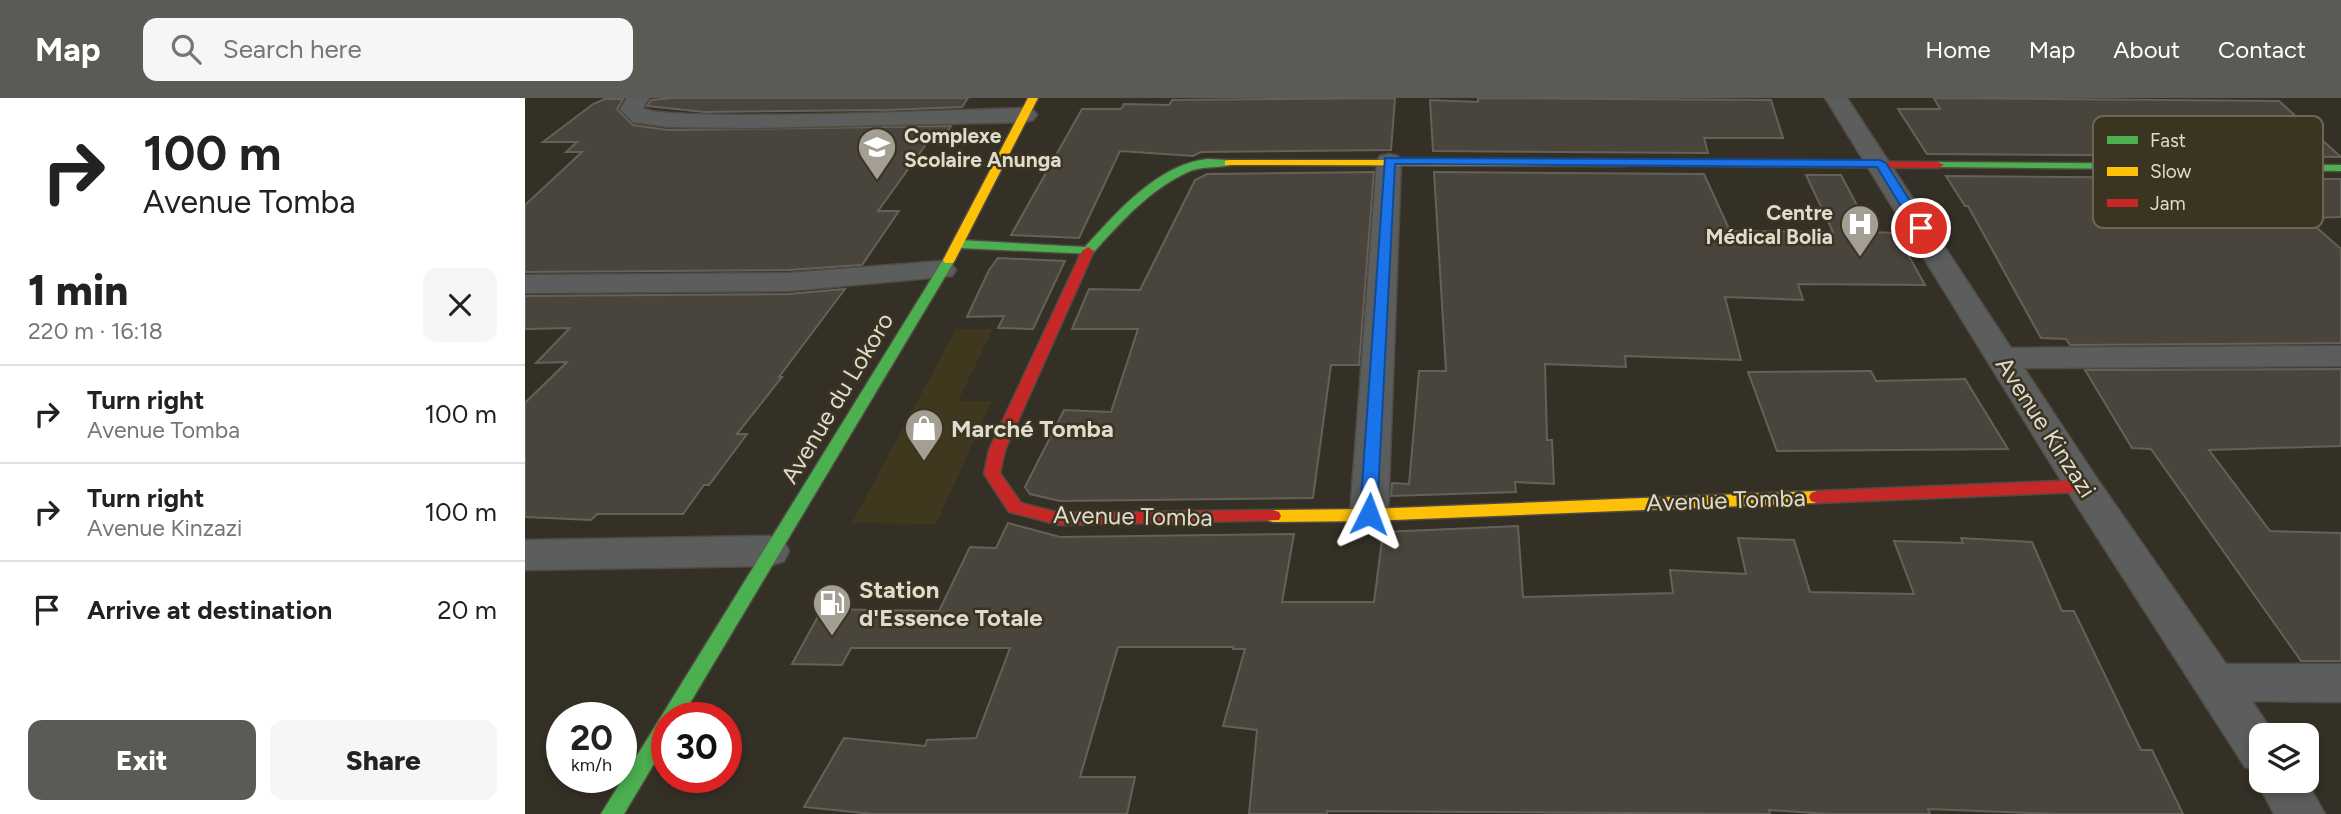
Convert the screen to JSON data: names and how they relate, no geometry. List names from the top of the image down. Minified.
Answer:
{"streets":{"street":["Avenue du Lokoro","Avenue Kinzazi","Avenue Tomba"]},"crossings":[["Avenue Kinzazi","Avenue Tomba"]],"places":{"school or university":["Complexe Scolaire Anunga"],"hospital":["Centre Médical Bolia"],"shop":["Marché Tomba"],"fuel station":["Station d'Essence Totale"]},"legend":["Fast","Slow","Jam"],"page":{"header":"Map","search":"Search here","nav":["Home","Map","About","Contact"],"turn":["100 m","Avenue Tomba"],"heading":["1 min","220 m · 16:18"],"list":[{"name":"Turn right","note":"Avenue Tomba","value":"100 m"},{"name":"Turn right","note":"Avenue Kinzazi","value":"100 m"},{"name":"Arrive at destination","value":"20 m"}],"speed":"20 km/h","limit":"30","buttons":["Exit","Share"]}}
